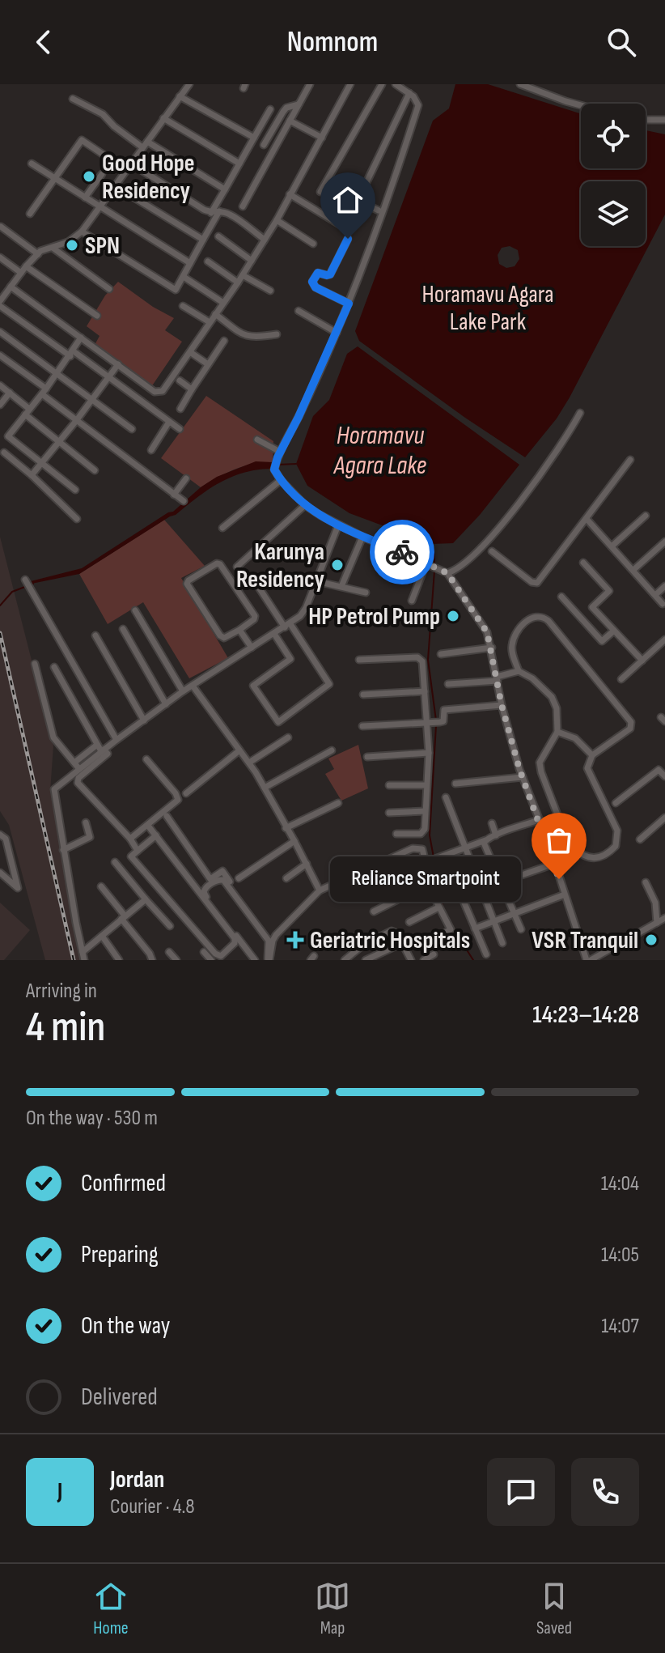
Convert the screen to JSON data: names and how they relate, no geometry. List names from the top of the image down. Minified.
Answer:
{"water":["Horamavu Agara Lake"],"parks":["Horamavu Agara Lake Park"],"places":{"other":["Good Hope Residency","SPN","Karunya Residency","HP Petrol Pump","Reliance Smartpoint","VSR Tranquil"],"health":["Geriatric Hospitals"]},"page":{"header":"Nomnom","bubble":"Reliance Smartpoint","heading":["4 min","Arriving in","14:23–14:28"],"panel":["Jordan","Courier · 4.8"],"bar":"On the way · 530 m","list":[["Confirmed","14:04"],["Preparing","14:05"],["On the way","14:07"],"Delivered"],"round":"J","tabs":["Home","Map","Saved"]}}
